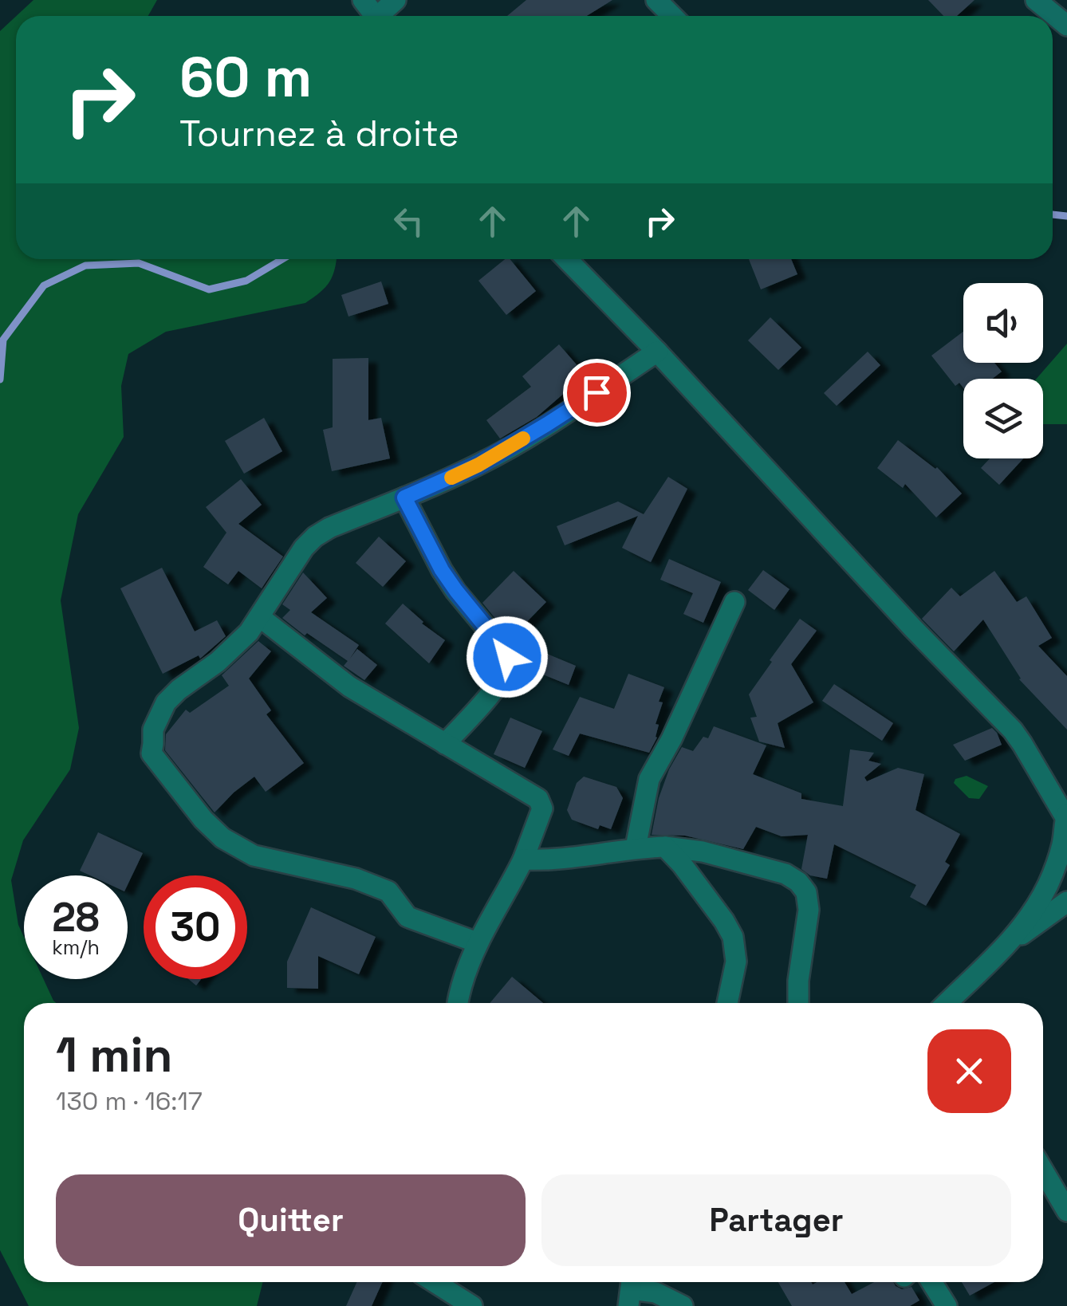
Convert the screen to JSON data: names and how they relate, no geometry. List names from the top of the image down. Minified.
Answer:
{"page":{"turn":["60 m","Tournez à droite"],"speed":"28 km/h","limit":"30","heading":["1 min","130 m · 16:17"],"buttons":["Quitter","Partager"]}}
